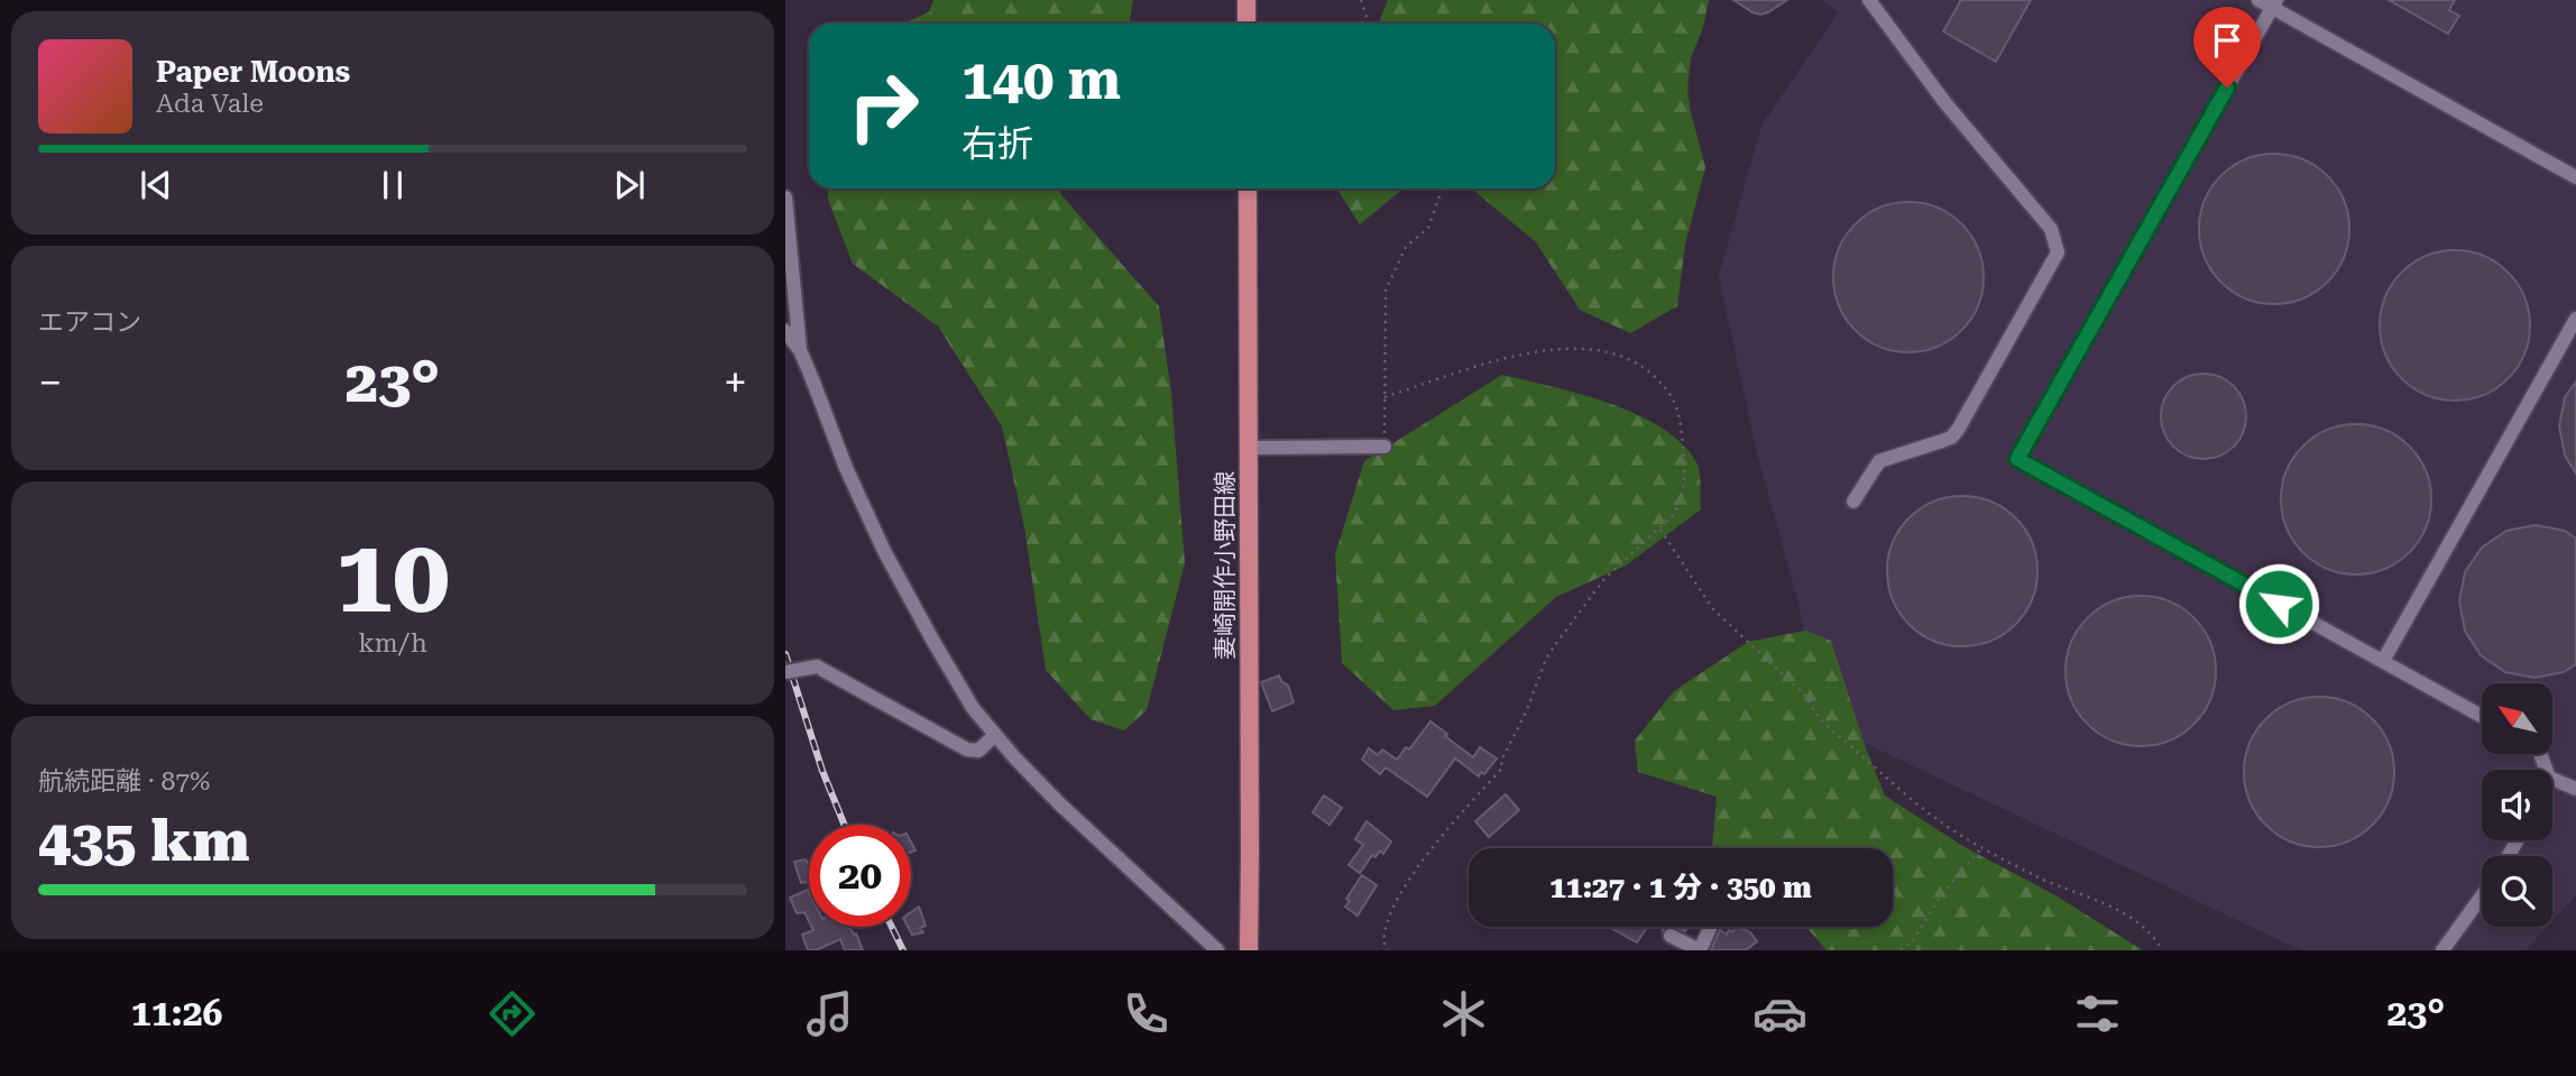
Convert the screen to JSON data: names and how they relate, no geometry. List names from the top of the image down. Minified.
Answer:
{"streets":{"main road":["妻崎開作小野田線"]},"north":"top left","page":{"turn":["140 m","右折"],"song":["Paper Moons","Ada Vale"],"tile":["エアコン",["10","km/h"],["航続距離 · 87%","435 km"]],"heat":["−","23°","+"],"limit":"20","trip":"11:27 · 1 分 · 350 m","tabs":["11:26","23°"]}}
